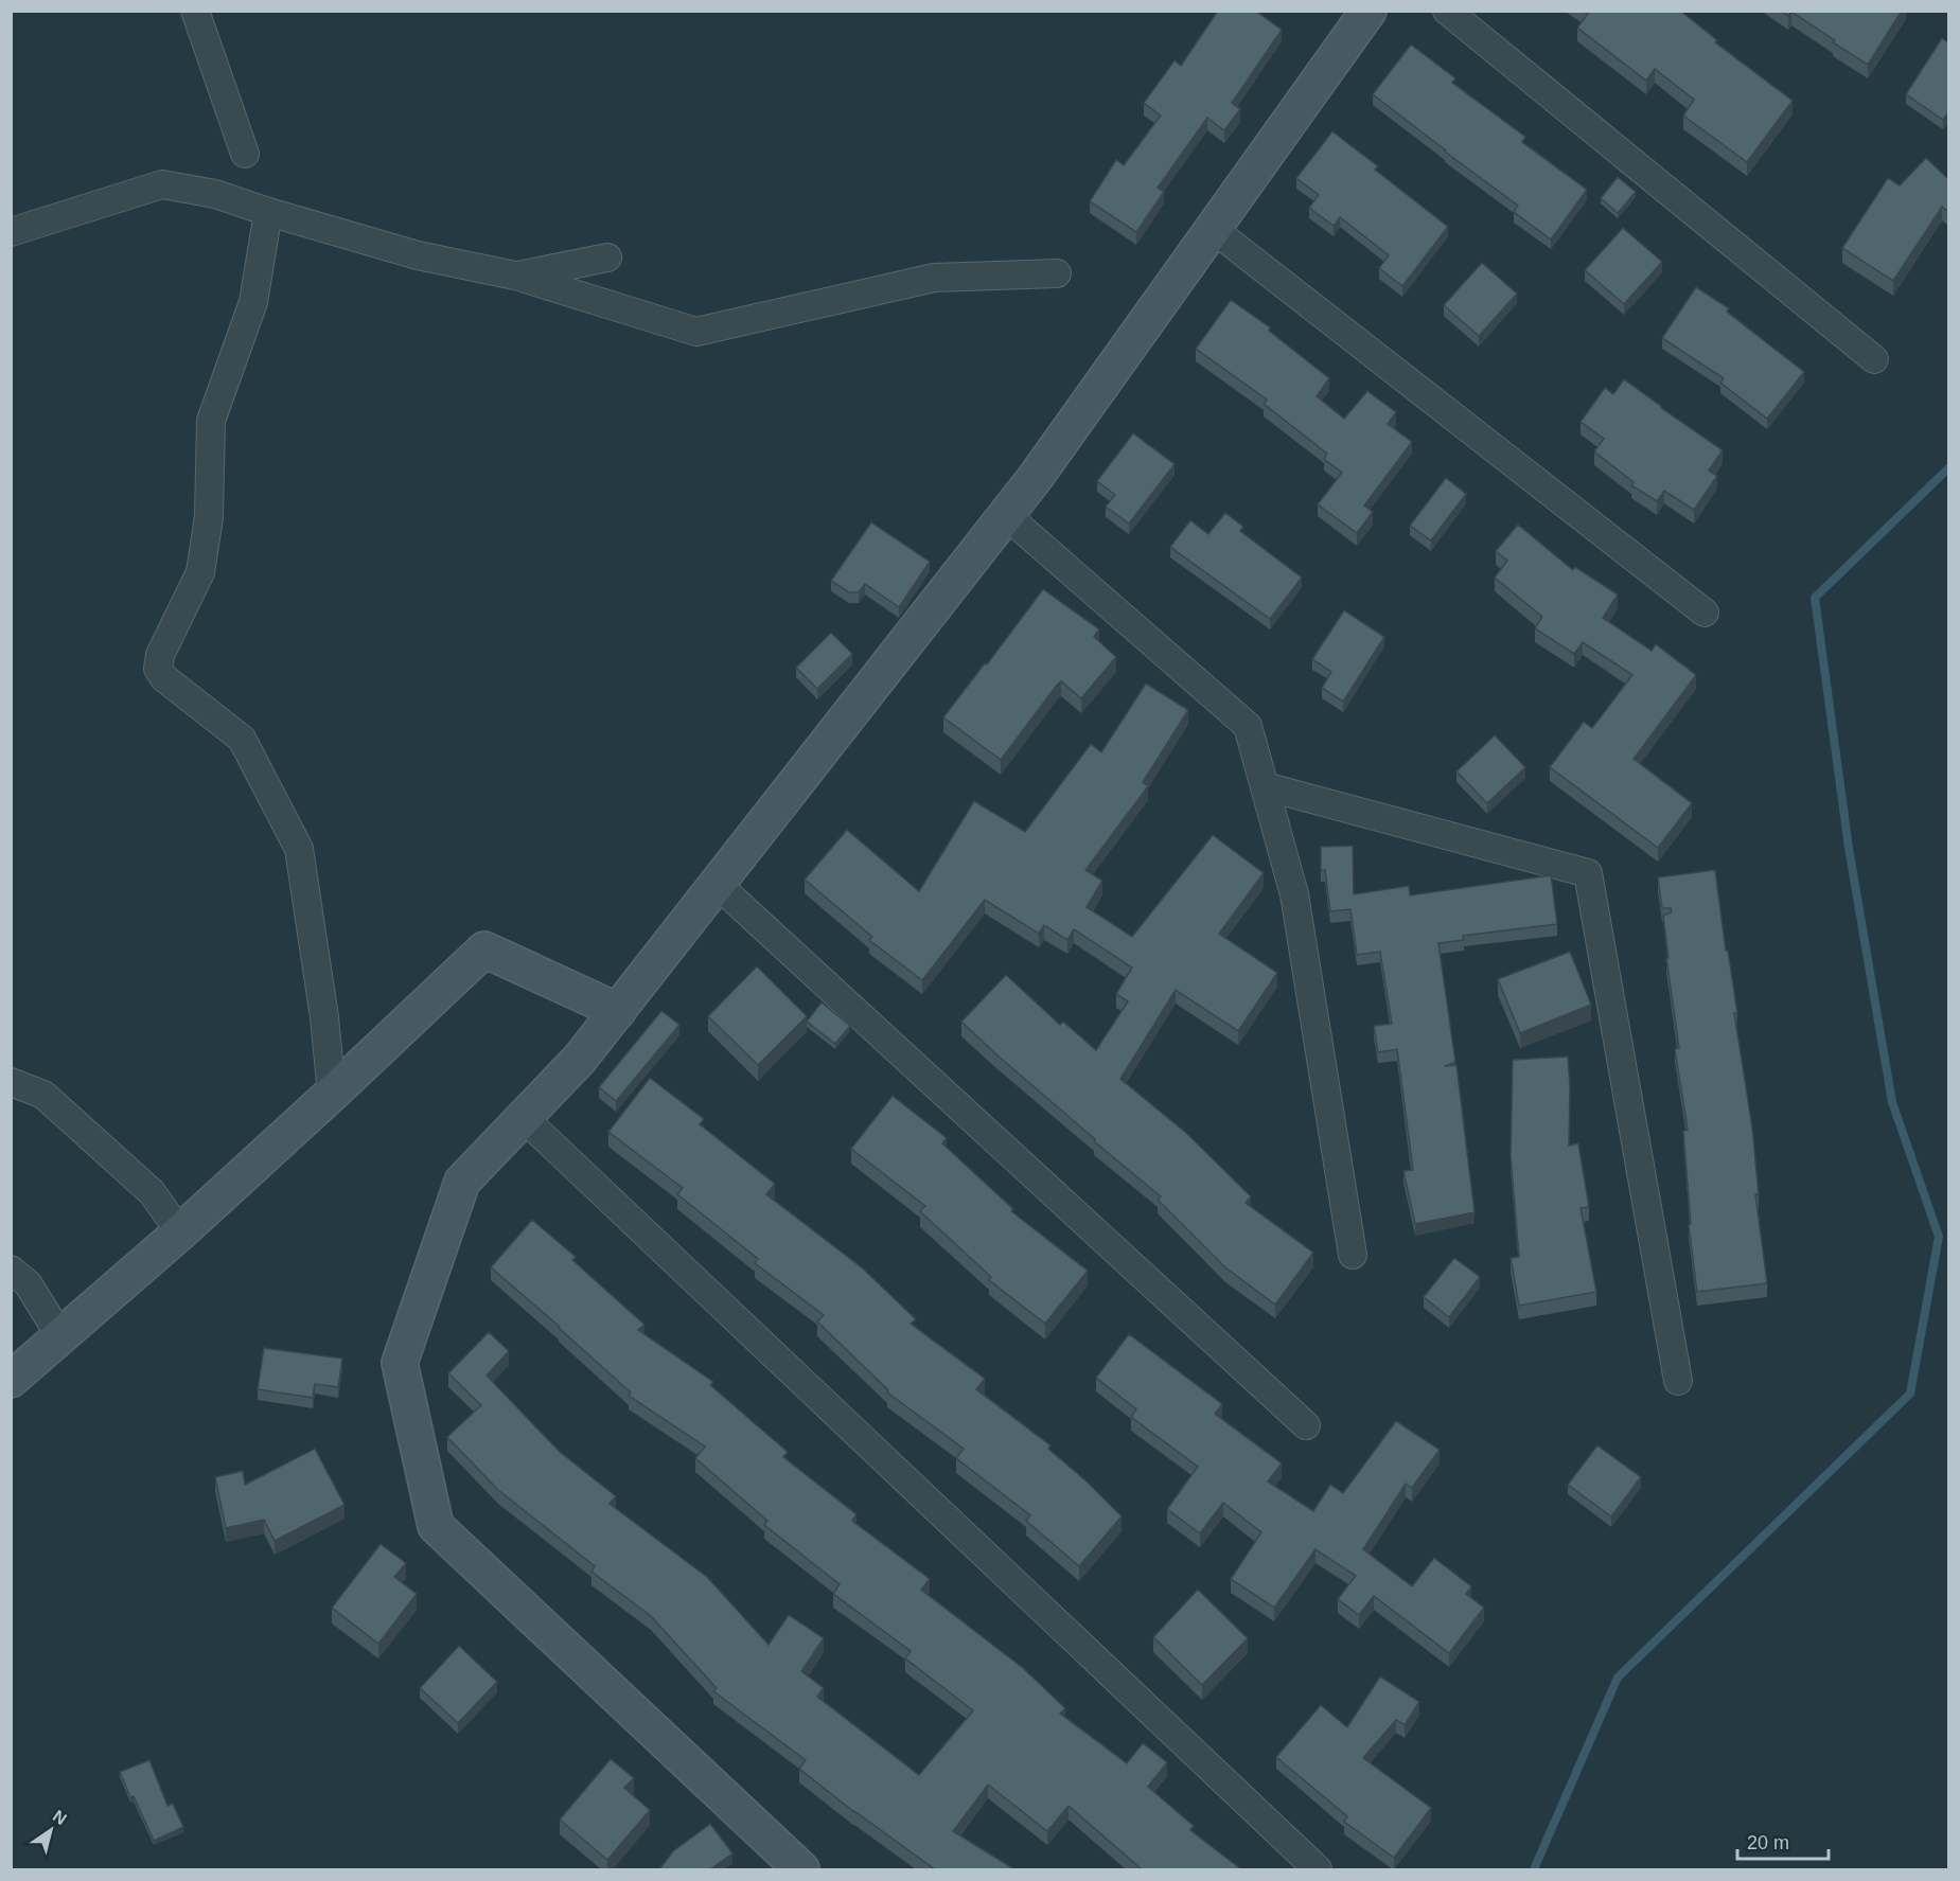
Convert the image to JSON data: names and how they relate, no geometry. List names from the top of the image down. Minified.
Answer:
{"scale_bar":"20 m","north":"top right"}
